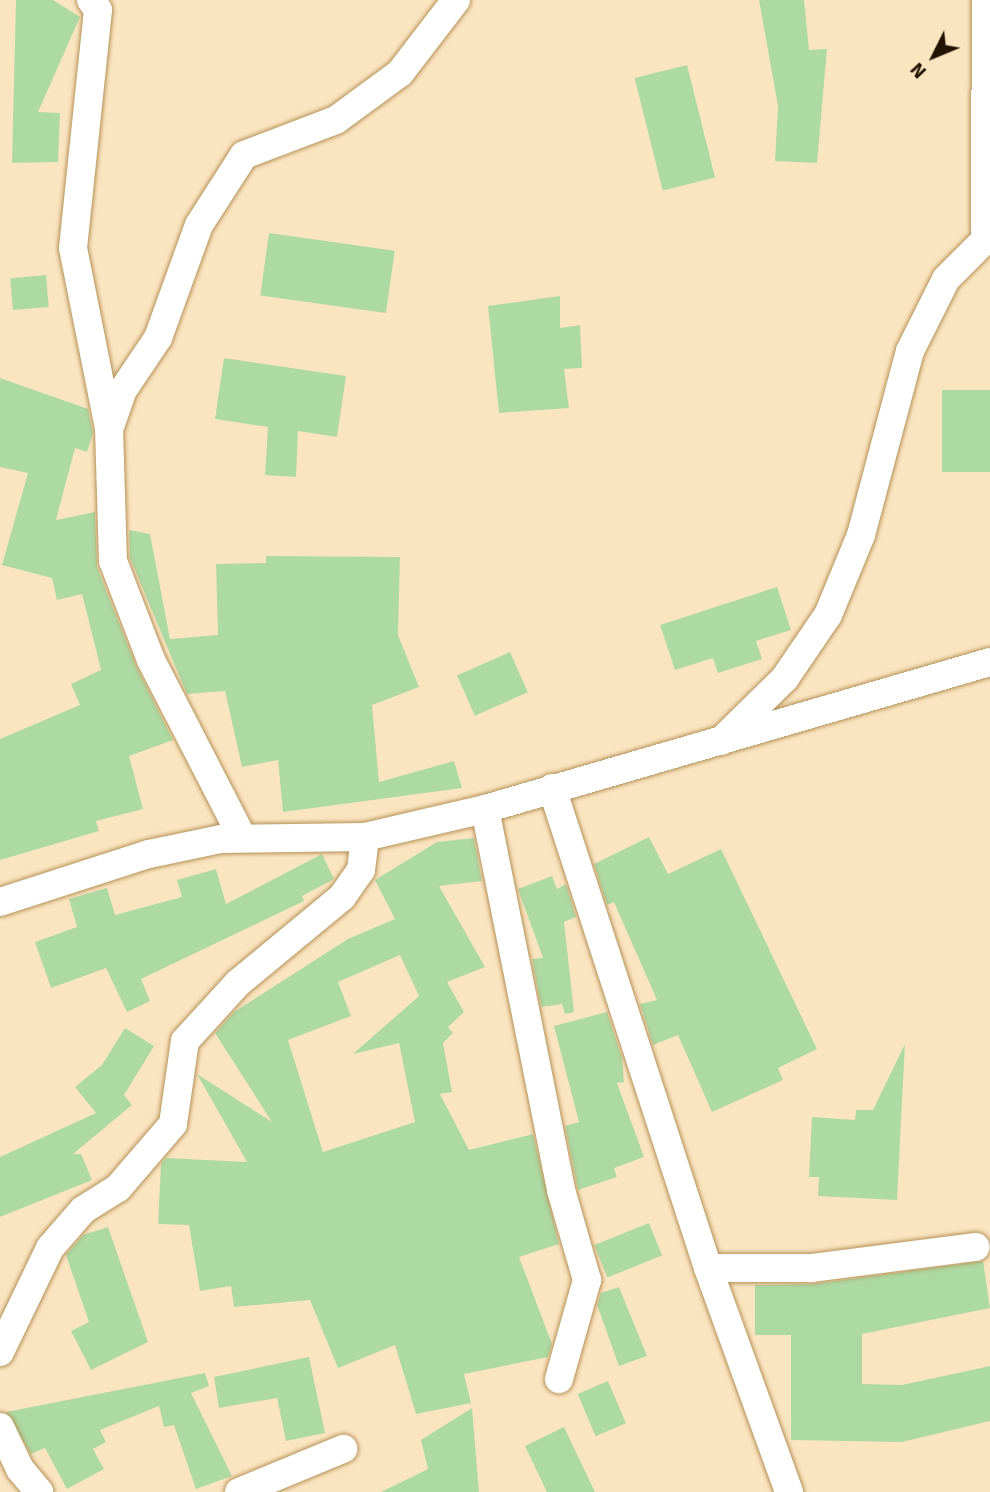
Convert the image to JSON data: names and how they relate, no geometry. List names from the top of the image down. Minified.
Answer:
{"north":"bottom left"}
